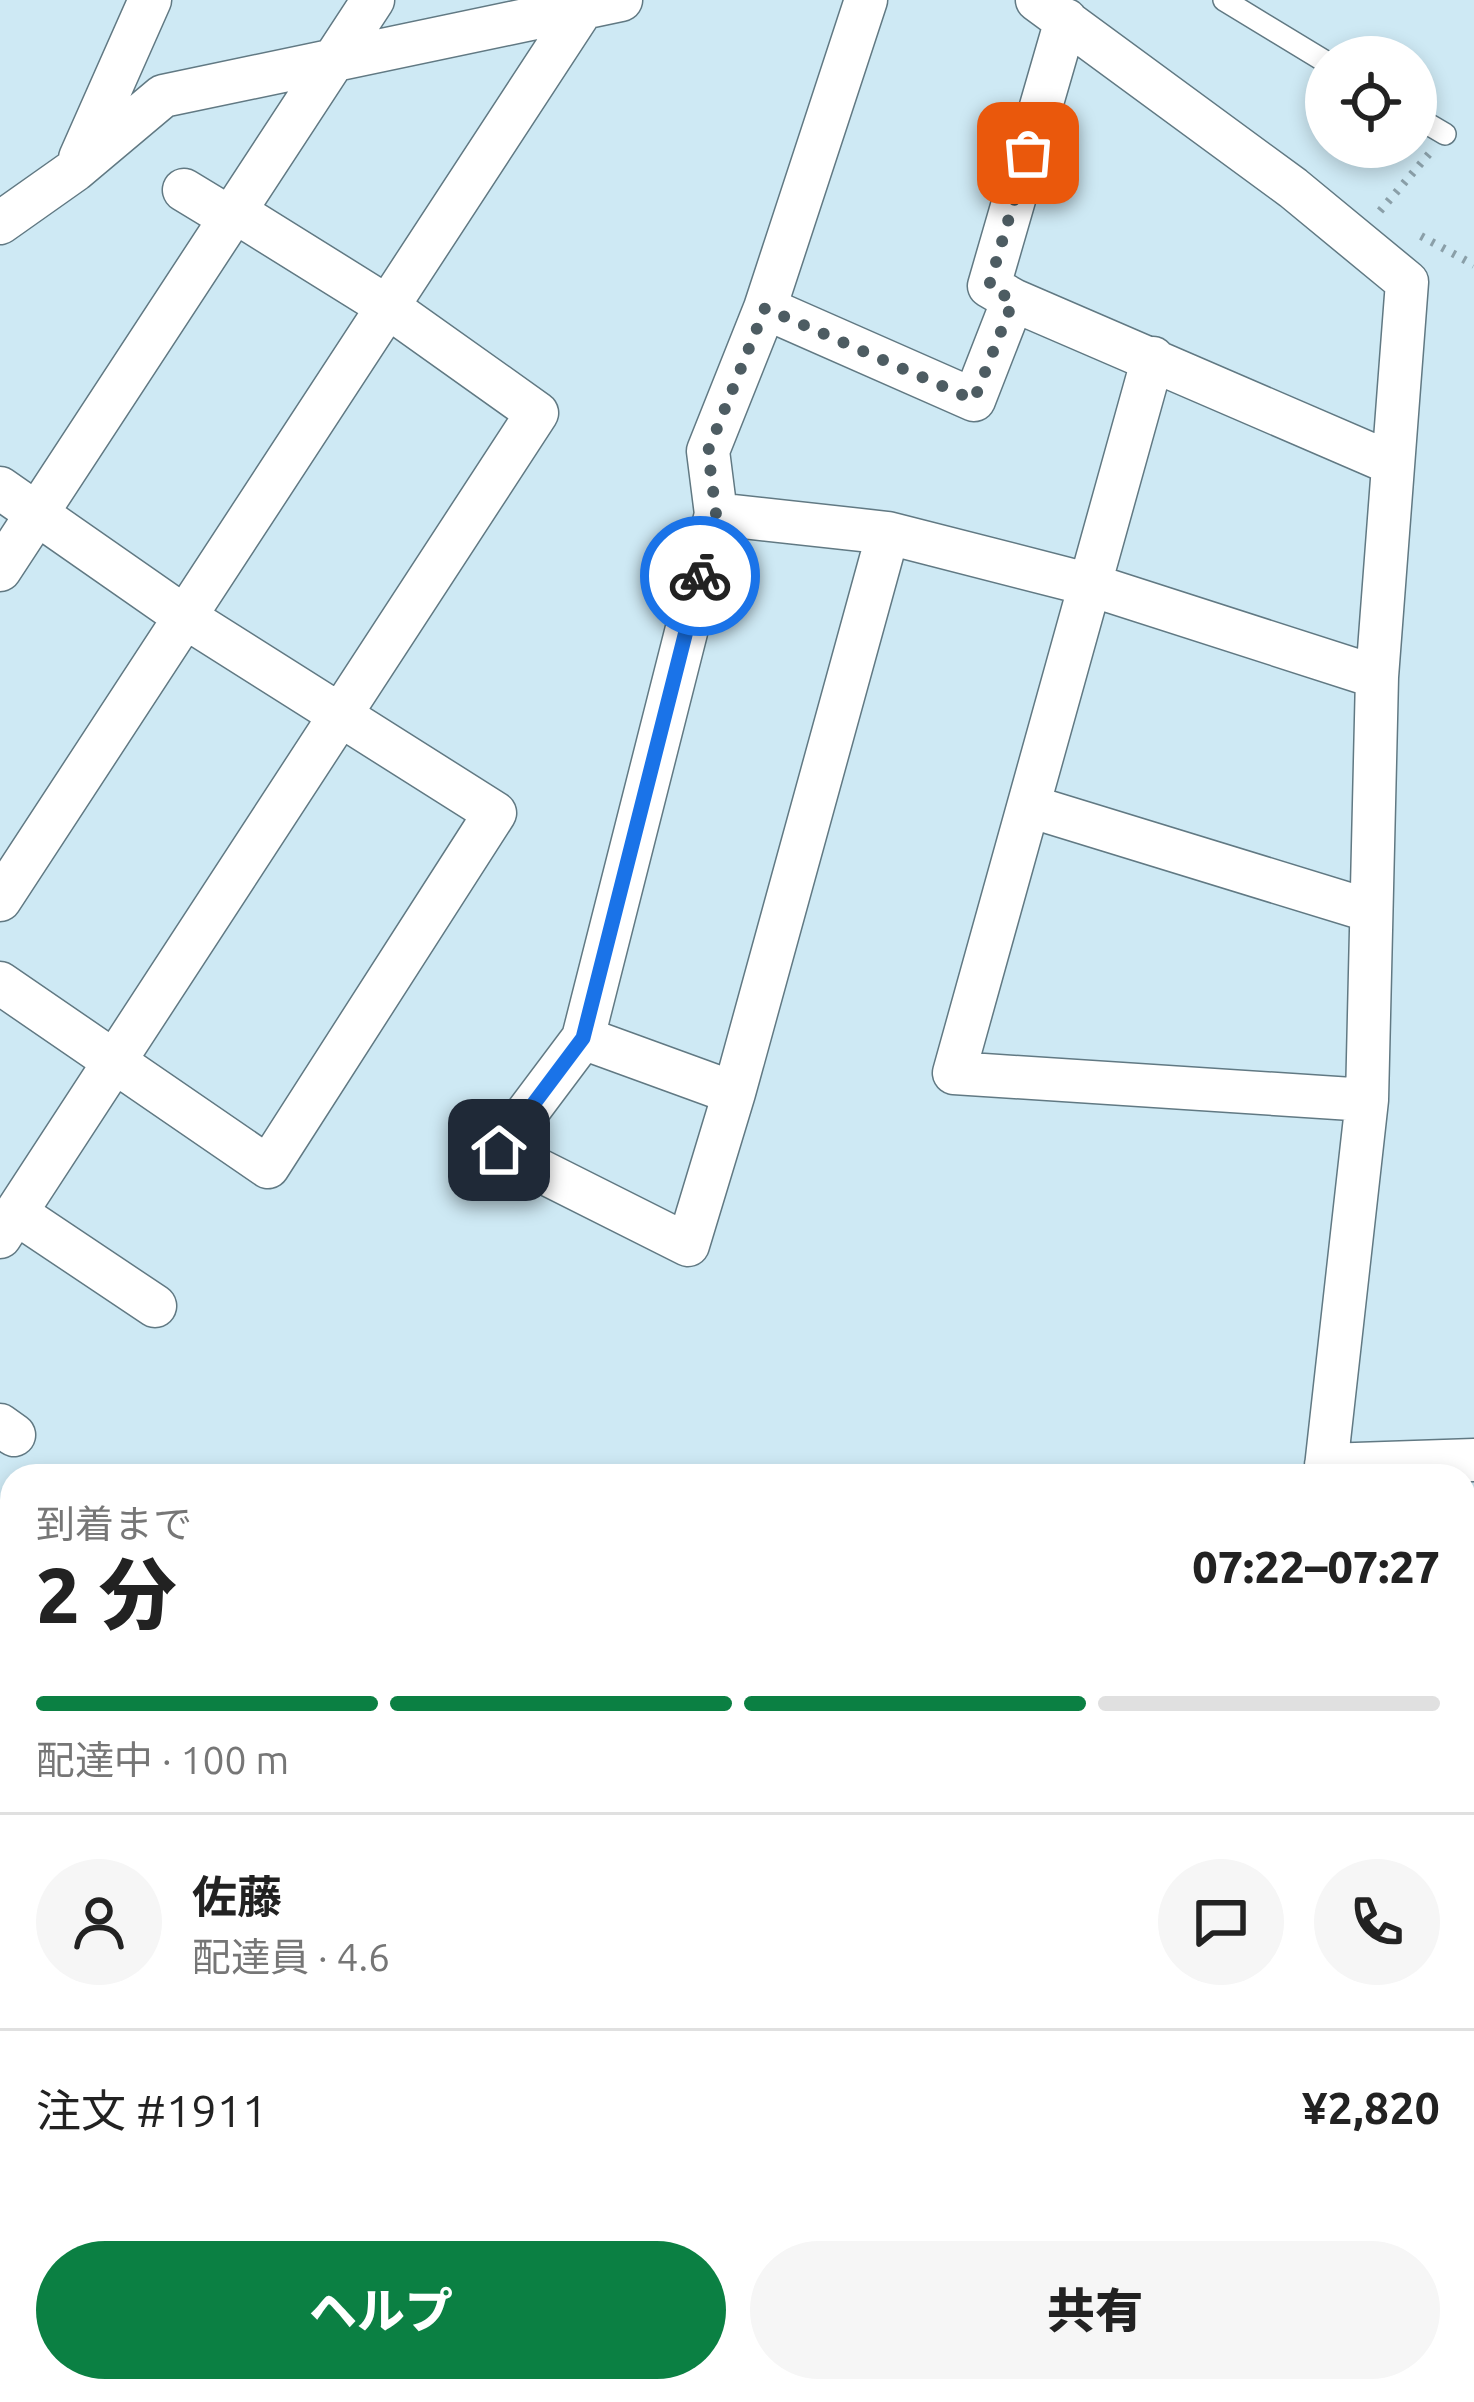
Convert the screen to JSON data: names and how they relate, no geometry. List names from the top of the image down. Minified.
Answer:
{"page":{"heading":["2 分","到着まで","07:22–07:27"],"panel":["佐藤","配達員 · 4.6","注文 #1911","¥2,820"],"bar":"配達中 · 100 m","buttons":["ヘルプ","共有"]}}
